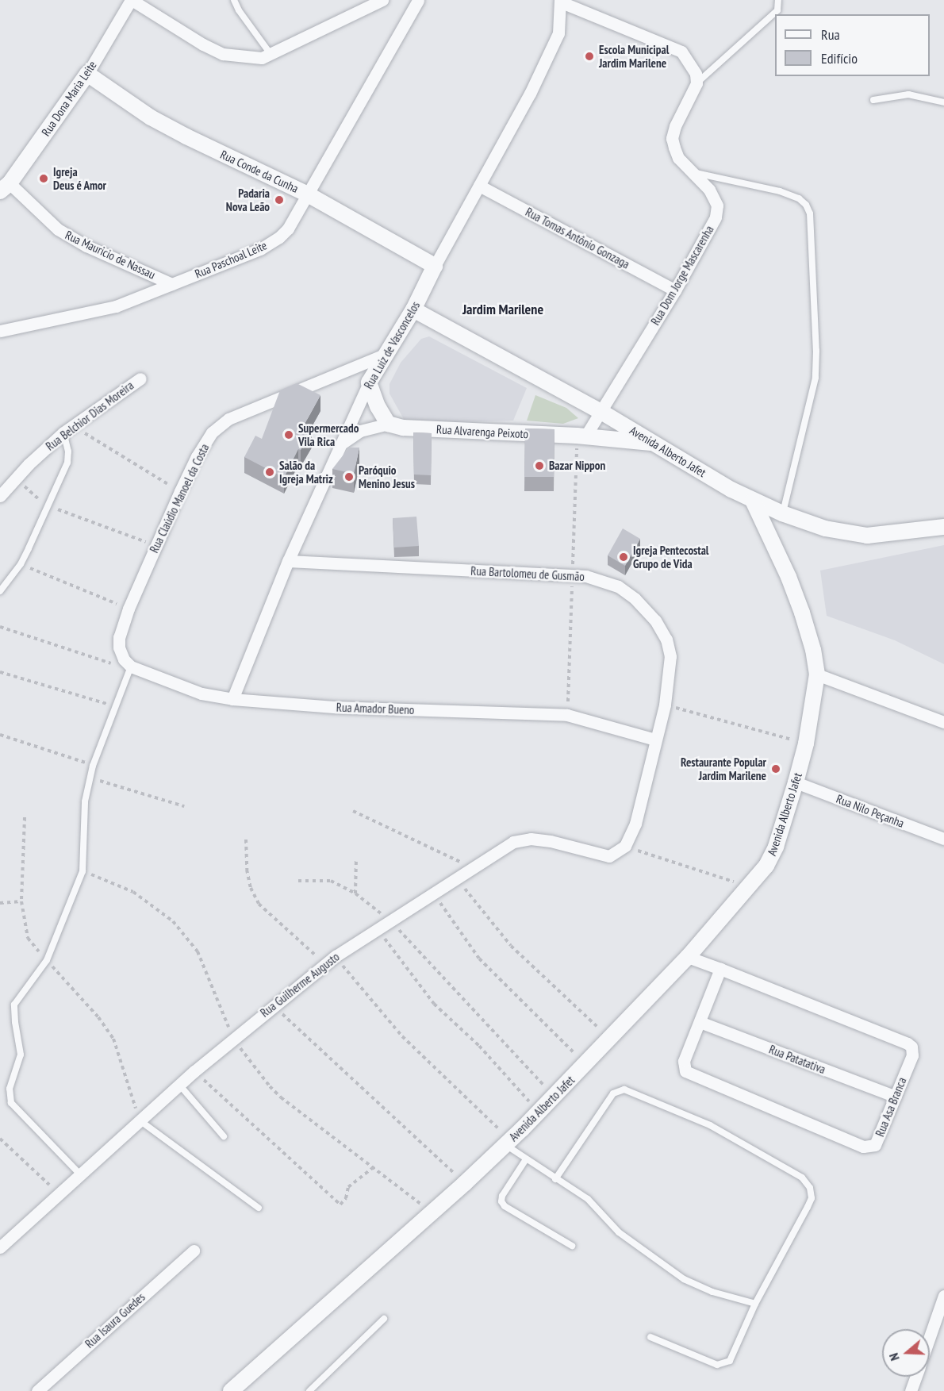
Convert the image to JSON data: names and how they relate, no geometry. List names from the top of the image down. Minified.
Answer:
{"streets":{"street":["Rua Dona Maria Leite","Rua Conde da Cunha","Rua Tomas Antônio Gonzaga","Rua Mauricio de Nassau","Rua Paschoal Leite","Rua Dom Jorge Mascarenha","Rua Luiz de Vasconcelos","Rua Belchior Dias Moreira","Rua Alvarenga Peixoto","Avenida Alberto Jafet","Rua Claúdio Manoel da Costa","Rua Bartolomeu de Gusmão","Rua Amador Bueno","Rua Nilo Peçanha","Rua Guilherme Augusto","Rua Patatativa","Rua Asa Branca","Rua Isaura Guedes"]},"crossings":[["Rua Dona Maria Leite","Rua Conde da Cunha"],["Rua Dona Maria Leite","Rua Mauricio de Nassau"],["Rua Conde da Cunha","Rua Paschoal Leite"],["Rua Conde da Cunha","Rua Luiz de Vasconcelos"],["Rua Tomas Antônio Gonzaga","Rua Dom Jorge Mascarenha"],["Rua Tomas Antônio Gonzaga","Rua Luiz de Vasconcelos"],["Rua Mauricio de Nassau","Rua Paschoal Leite"],["Rua Dom Jorge Mascarenha","Rua Alvarenga Peixoto"],["Rua Dom Jorge Mascarenha","Avenida Alberto Jafet"],["Rua Luiz de Vasconcelos","Avenida Alberto Jafet"],["Rua Luiz de Vasconcelos","Rua Claúdio Manoel da Costa"],["Rua Luiz de Vasconcelos","Rua Bartolomeu de Gusmão"],["Rua Luiz de Vasconcelos","Rua Amador Bueno"],["Rua Alvarenga Peixoto","Avenida Alberto Jafet"],["Avenida Alberto Jafet","Rua Nilo Peçanha"],["Avenida Alberto Jafet","Rua Asa Branca"],["Rua Claúdio Manoel da Costa","Rua Amador Bueno"],["Rua Bartolomeu de Gusmão","Rua Amador Bueno"],["Rua Bartolomeu de Gusmão","Rua Guilherme Augusto"],["Rua Patatativa","Rua Asa Branca"]],"districts":["Jardim Marilene"],"places":["Escola Municipal Jardim Marilene","Igreja Deus é Amor","Padaria Nova Leão","Supermercado Vila Rica","Bazar Nippon","Salão da Igreja Matriz","Paróquio Menino Jesus","Igreja Pentecostal Grupo de Vida","Restaurante Popular Jardim Marilene"],"legend":["Rua","Edifício"],"north":"left"}
